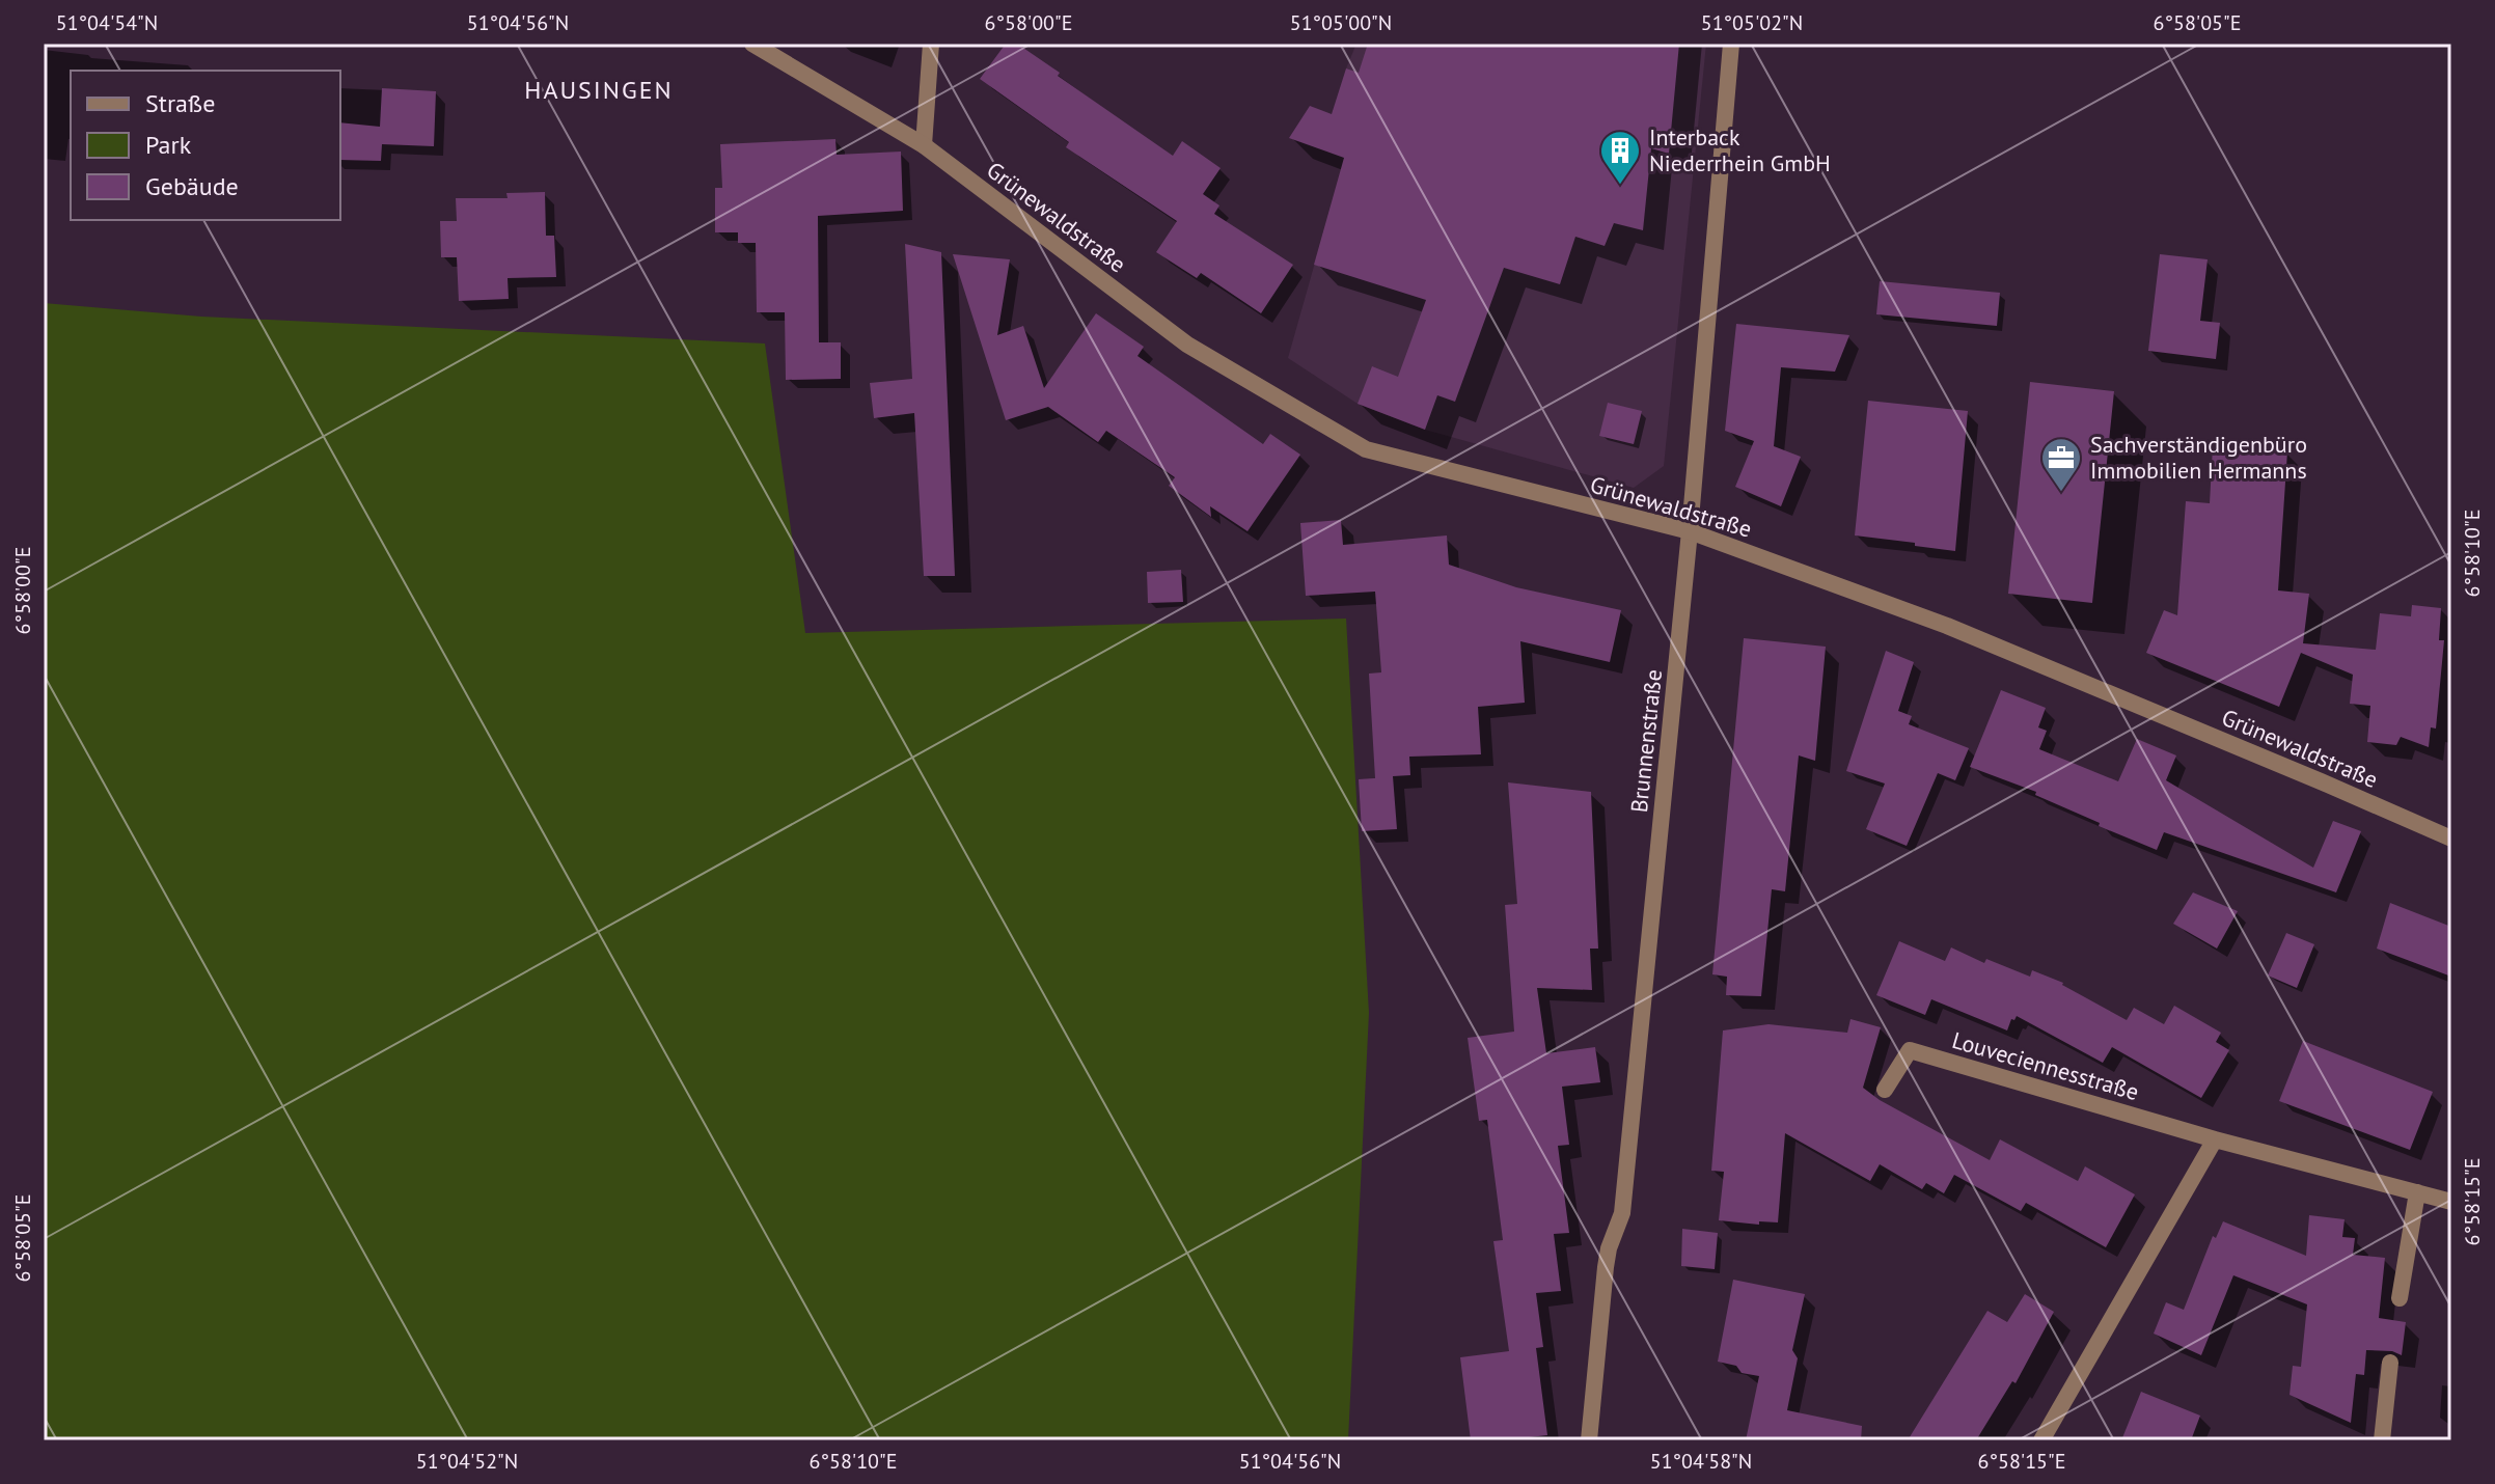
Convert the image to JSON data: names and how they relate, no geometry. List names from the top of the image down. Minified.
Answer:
{"streets":{"street":["Grünewaldstraße","Brunnenstraße","Louveciennesstraße"]},"crossings":[["Grünewaldstraße","Brunnenstraße"]],"districts":["HAUSINGEN"],"places":{"building":["Interback Niederrhein GmbH"],"office":["Sachverständigenbüro Immobilien Hermanns"]},"legend":["Straße","Park","Gebäude"],"coordinates":["51°04'54\"N","51°04'56\"N","6°58'00\"E","51°05'00\"N","51°05'02\"N","6°58'05\"E","6°58'10\"E","6°58'15\"E","51°04'52\"N","51°04'58\"N"]}
